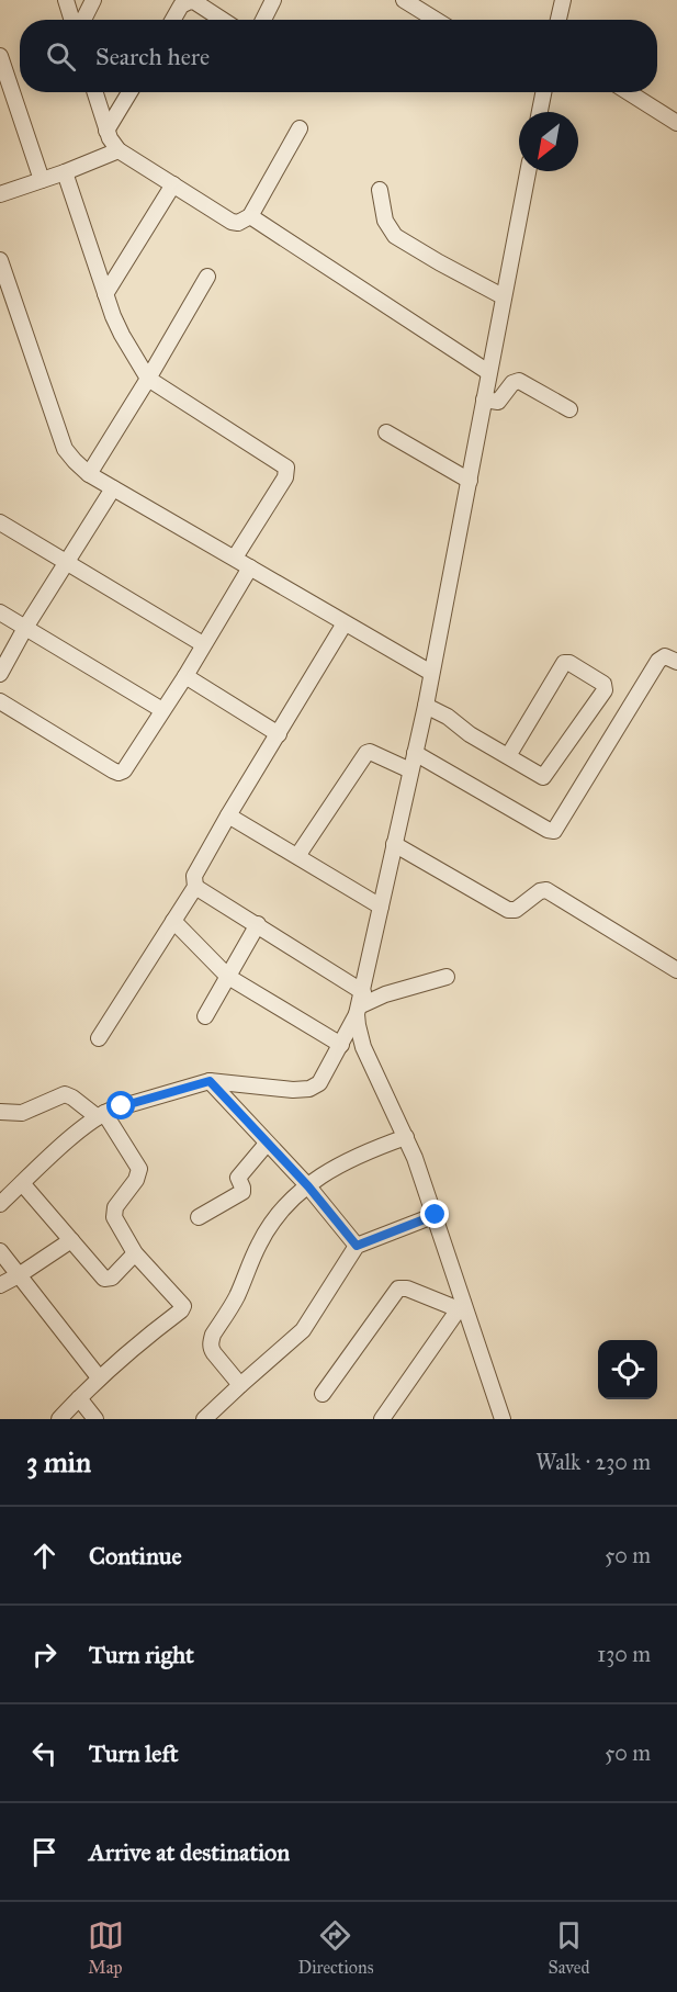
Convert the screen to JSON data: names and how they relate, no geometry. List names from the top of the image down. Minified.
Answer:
{"north":"bottom left","page":{"search":"Search here","heading":["3 min","Walk · 230 m"],"list":[["Continue","50 m"],["Turn right","130 m"],["Turn left","50 m"],"Arrive at destination"],"nav":["Map","Directions","Saved"]}}
